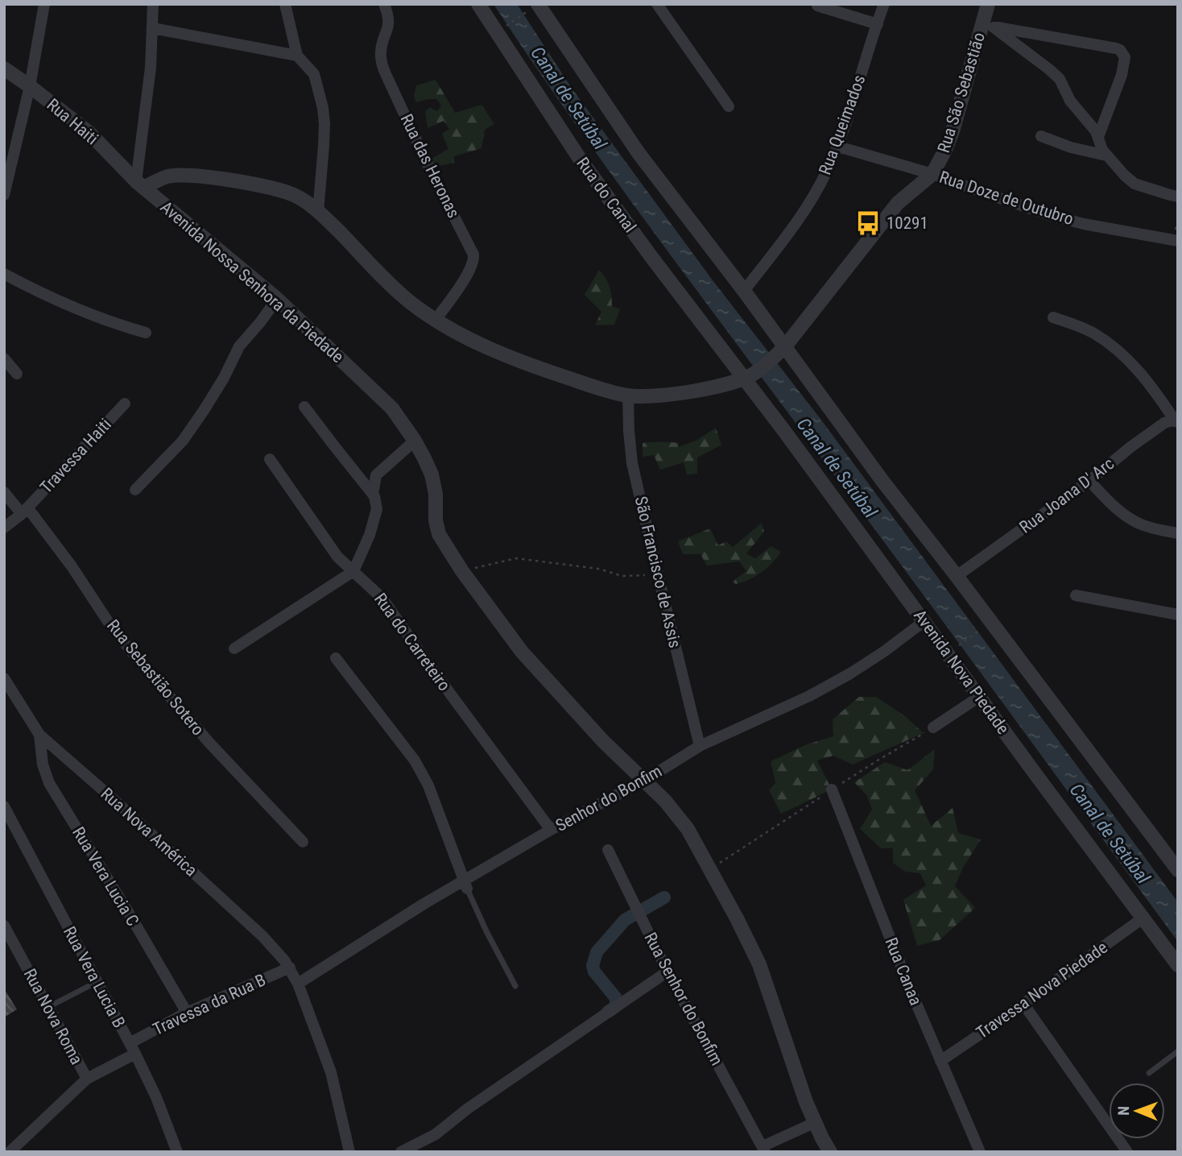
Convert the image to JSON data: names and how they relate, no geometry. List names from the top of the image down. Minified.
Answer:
{"streets":{"street":["Rua São Sebastião","Rua Haiti","Rua Queimados","Rua das Heronas","Rua do Canal","Rua Doze de Outubro","Avenida Nossa Senhora da Piedade","Travessa Haiti","Rua Joana D' Arc","São Francisco de Assis","Rua do Carreteiro","Avenida Nova Piedade","Rua Sebastião Sotero","Senhor do Bonfim","Rua Nova América","Rua Vera Lucia C","Rua Canaa","Rua Vera Lucia B","Travessa Nova Piedade","Rua Senhor do Bonfim","Travessa da Rua B","Rua Nova Roma"]},"crossings":[["Rua São Sebastião","Rua do Canal"],["Rua São Sebastião","Rua Doze de Outubro"],["Rua São Sebastião","Avenida Nova Piedade"],["Rua Haiti","Avenida Nossa Senhora da Piedade"],["Rua Queimados","Rua Doze de Outubro"],["Rua do Canal","Avenida Nova Piedade"],["Avenida Nossa Senhora da Piedade","Senhor do Bonfim"],["Avenida Nossa Senhora da Piedade","Rua Senhor do Bonfim"],["Travessa Haiti","Rua Sebastião Sotero"],["São Francisco de Assis","Senhor do Bonfim"],["Rua do Carreteiro","Senhor do Bonfim"],["Avenida Nova Piedade","Senhor do Bonfim"],["Avenida Nova Piedade","Travessa Nova Piedade"],["Senhor do Bonfim","Rua Nova América"],["Rua Nova América","Rua Vera Lucia C"],["Rua Nova América","Travessa da Rua B"],["Rua Vera Lucia C","Travessa da Rua B"],["Rua Canaa","Travessa Nova Piedade"],["Rua Vera Lucia B","Travessa da Rua B"],["Travessa da Rua B","Rua Nova Roma"]],"water":["Canal de Setúbal"],"places":{"bus stop":["10291"]},"north":"left"}
